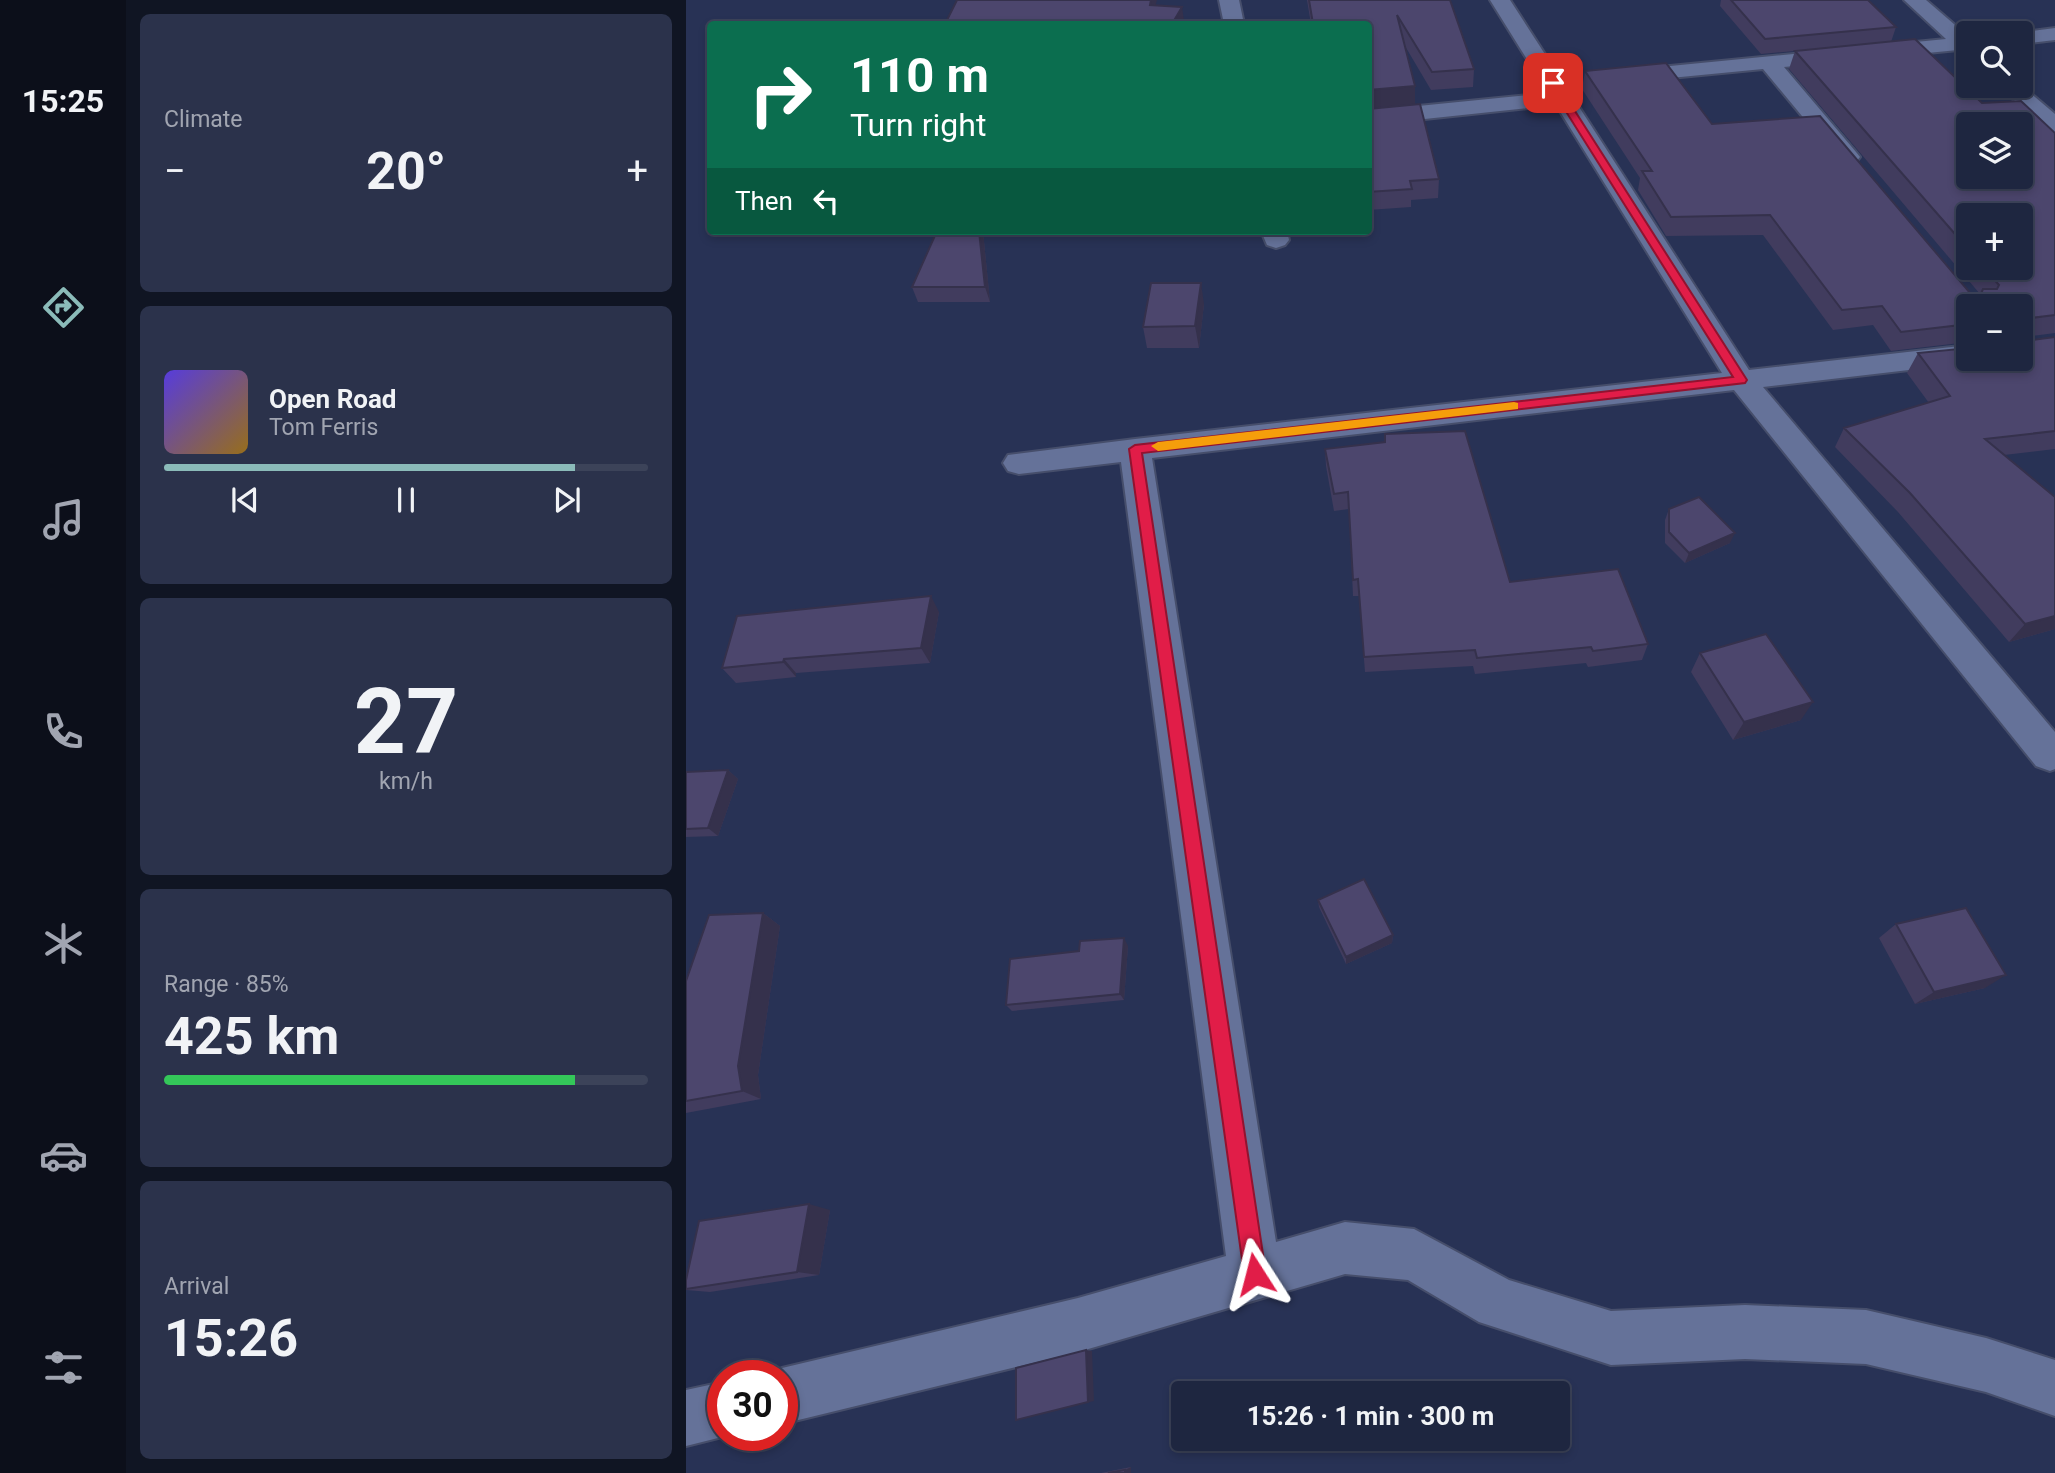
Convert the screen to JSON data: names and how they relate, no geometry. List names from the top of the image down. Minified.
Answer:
{"page":{"tabs":"15:25","tile":["Climate",["27","km/h"],["Range · 85%","425 km"],["Arrival","15:26"]],"map_buttons":["+","−"],"turn":["110 m","Turn right"],"heat":["−","20°","+"],"then":"Then","song":["Open Road","Tom Ferris"],"limit":"30","trip":"15:26 · 1 min · 300 m"}}
